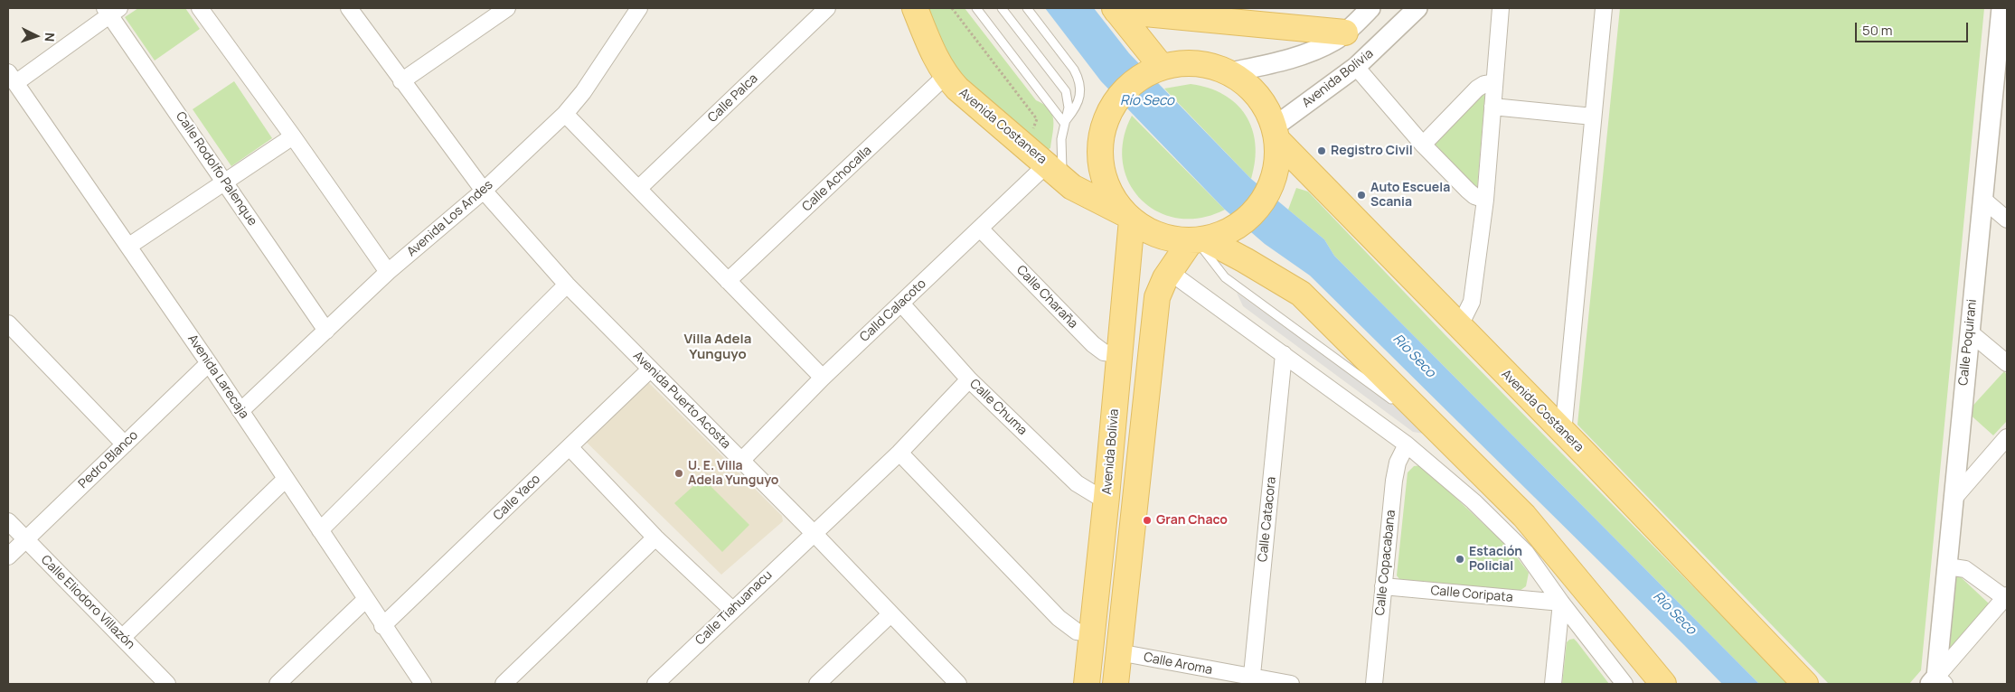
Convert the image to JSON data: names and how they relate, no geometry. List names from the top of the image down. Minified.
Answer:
{"streets":{"main road":["Avenida Bolivia","Avenida Costanera"],"street":["Calle Palca","Calle Rodolfo Palenque","Calle Achocalla","Avenida Los Andes","Calle Charaña","Calld Calacoto","Calle Poquirani","Avenida Larecaja","Avenida Puerto Acosta","Calle Chuma","Pedro Blanco","Calle Yaco","Calle Catacora","Calle Copacabana","Calle Coripata","Calle Eliodoro Villazón","Calle Tiahuanacu","Calle Aroma"]},"crossings":[["Avenida Bolivia","Avenida Costanera"],["Avenida Bolivia","Calle Charaña"],["Avenida Bolivia","Calle Chuma"],["Avenida Costanera","Calle Achocalla"],["Avenida Costanera","Calld Calacoto"],["Calle Rodolfo Palenque","Avenida Los Andes"],["Avenida Los Andes","Avenida Larecaja"],["Avenida Los Andes","Avenida Puerto Acosta"],["Calle Charaña","Calld Calacoto"],["Calld Calacoto","Avenida Puerto Acosta"],["Calld Calacoto","Calle Chuma"],["Avenida Larecaja","Pedro Blanco"],["Avenida Larecaja","Calle Yaco"],["Avenida Puerto Acosta","Calle Yaco"],["Avenida Puerto Acosta","Calle Tiahuanacu"],["Calle Chuma","Calle Tiahuanacu"],["Pedro Blanco","Calle Eliodoro Villazón"],["Calle Catacora","Calle Aroma"],["Calle Copacabana","Calle Coripata"]],"districts":["Villa Adela Yunguyo"],"water":["Río Seco"],"places":["Registro Civil","Auto Escuela Scania","U. E. Villa Adela Yunguyo","Gran Chaco","Estación Policial"],"scale_bar":"50 m","north":"right"}
